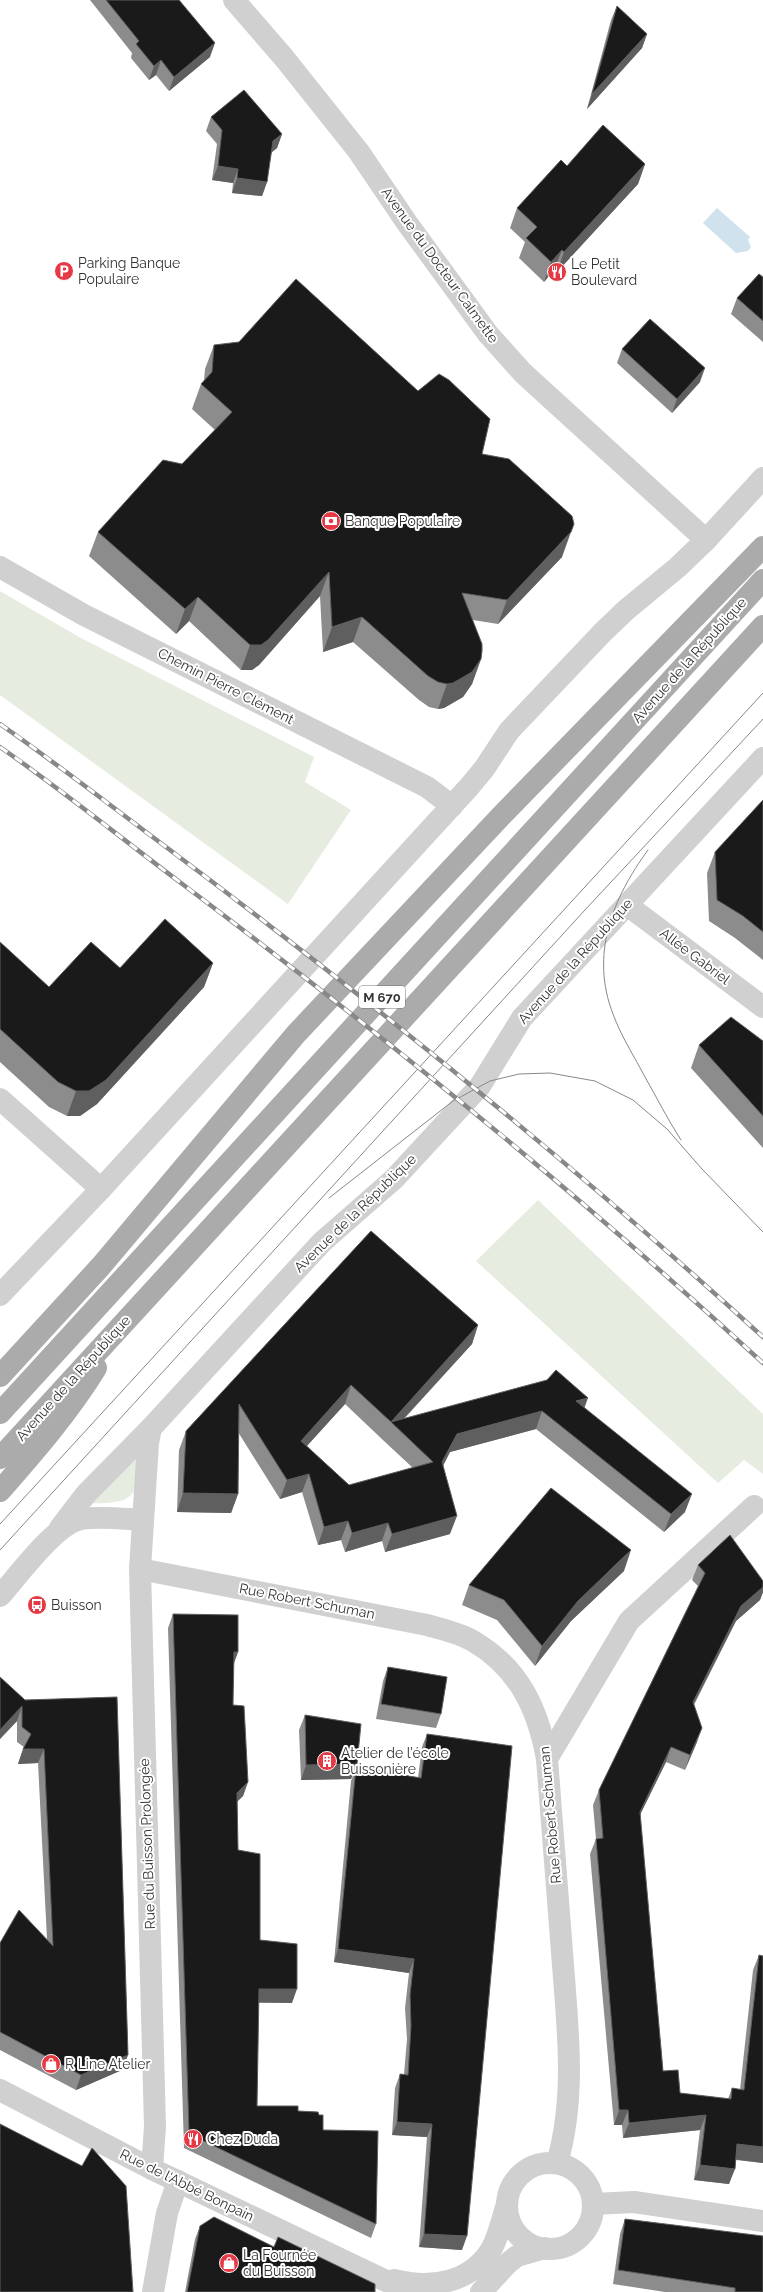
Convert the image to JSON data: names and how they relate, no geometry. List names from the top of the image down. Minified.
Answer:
{"streets":{"main road":["Avenue de la République","M 670"],"street":["Avenue du Docteur Calmette","Chemin Pierre Clément","Allée Gabriel","Rue Robert Schuman","Rue du Buisson Prolongée","Rue de l'Abbé Bonpain"]},"crossings":[["Avenue de la République","Allée Gabriel"],["Rue Robert Schuman","Rue du Buisson Prolongée"],["Rue Robert Schuman","Rue de l'Abbé Bonpain"],["Rue du Buisson Prolongée","Rue de l'Abbé Bonpain"]],"places":{"parking":["Parking Banque Populaire"],"restaurant":["Le Petit Boulevard","Chez Duda"],"bank":["Banque Populaire"],"bus stop":["Buisson"],"building":["Atelier de l'école Buissonière"],"shop":["R Line Atelier","La Fournée du Buisson"]}}
